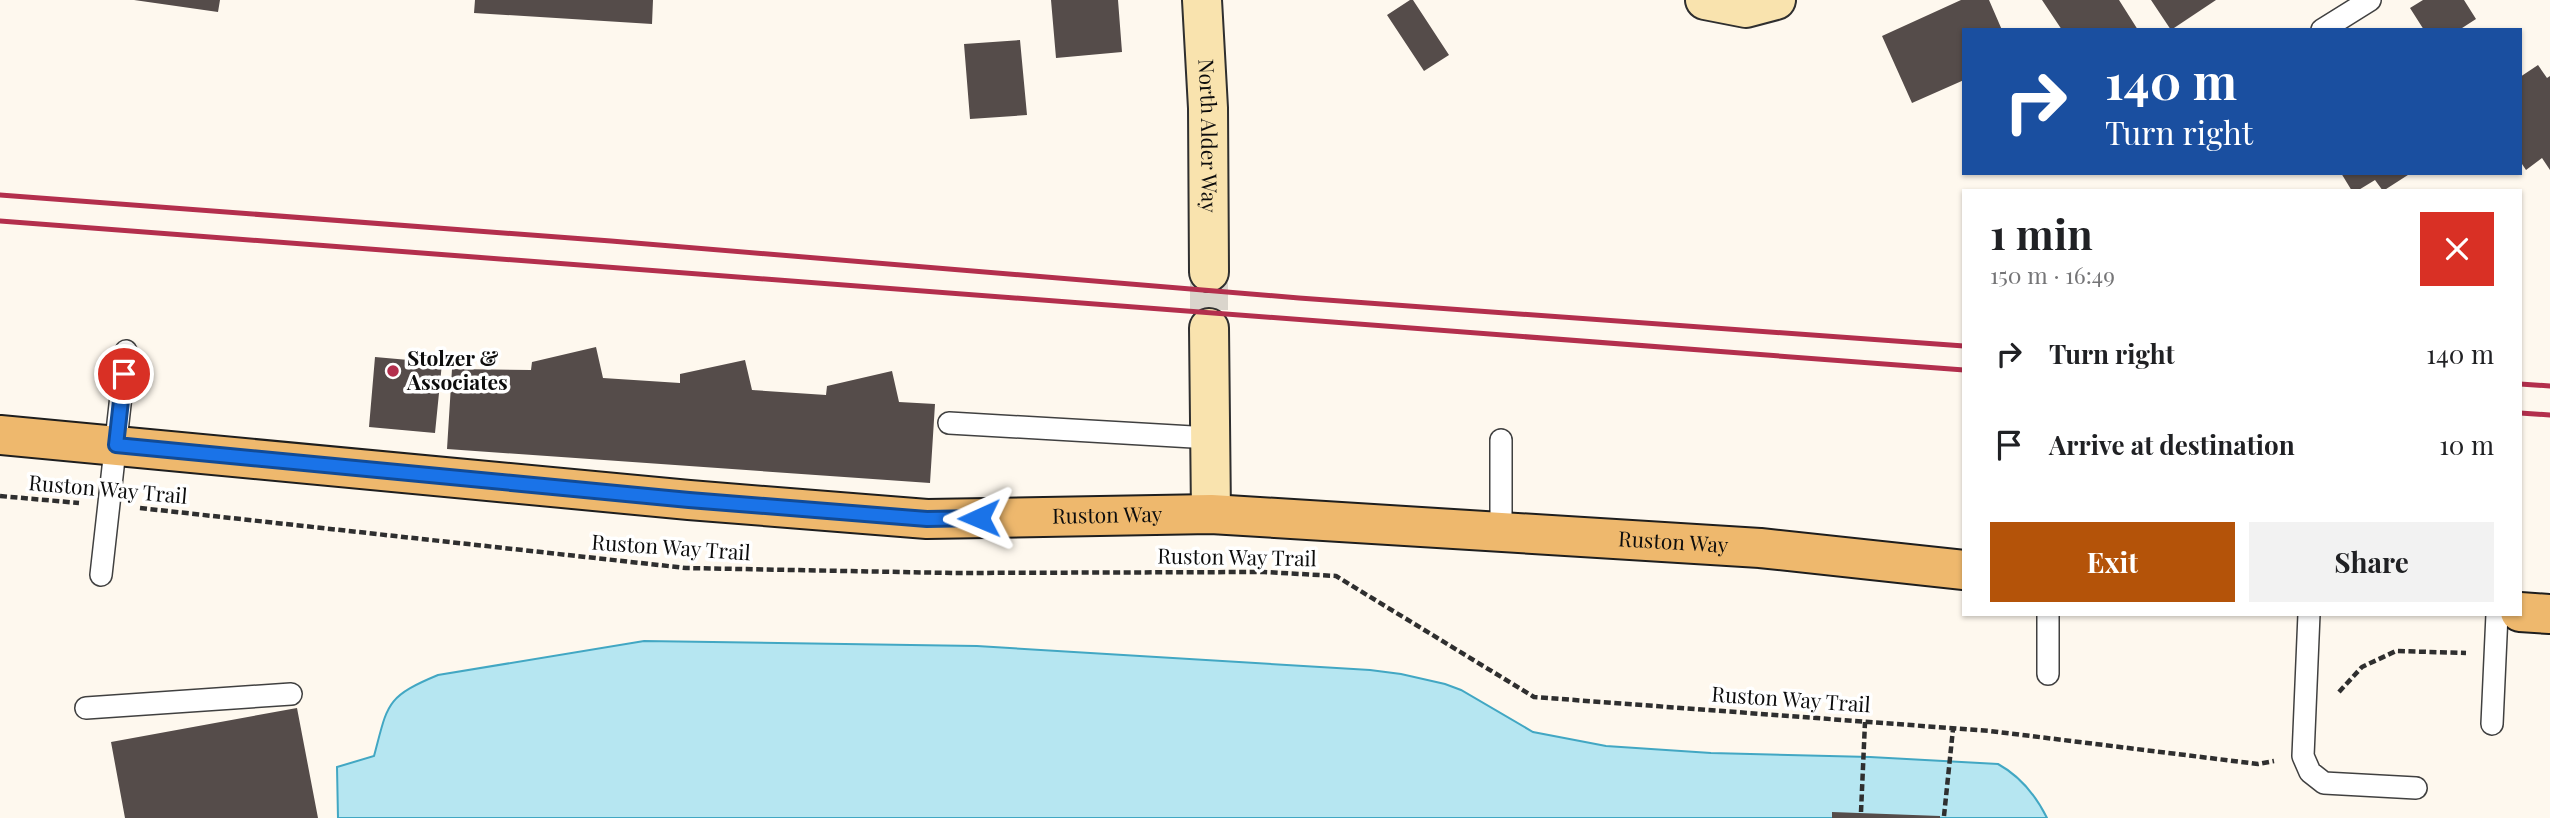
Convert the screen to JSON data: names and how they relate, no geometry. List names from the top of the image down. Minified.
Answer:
{"streets":{"main road":["Ruston Way"],"street":["North Alder Way"],"path":["Ruston Way Trail"]},"places":["Stolzer & Associates"],"page":{"turn":["140 m","Turn right"],"heading":["1 min","150 m · 16:49"],"list":[{"name":"Turn right","value":"140 m"},{"name":"Arrive at destination","value":"10 m"}],"buttons":["Exit","Share"]}}
